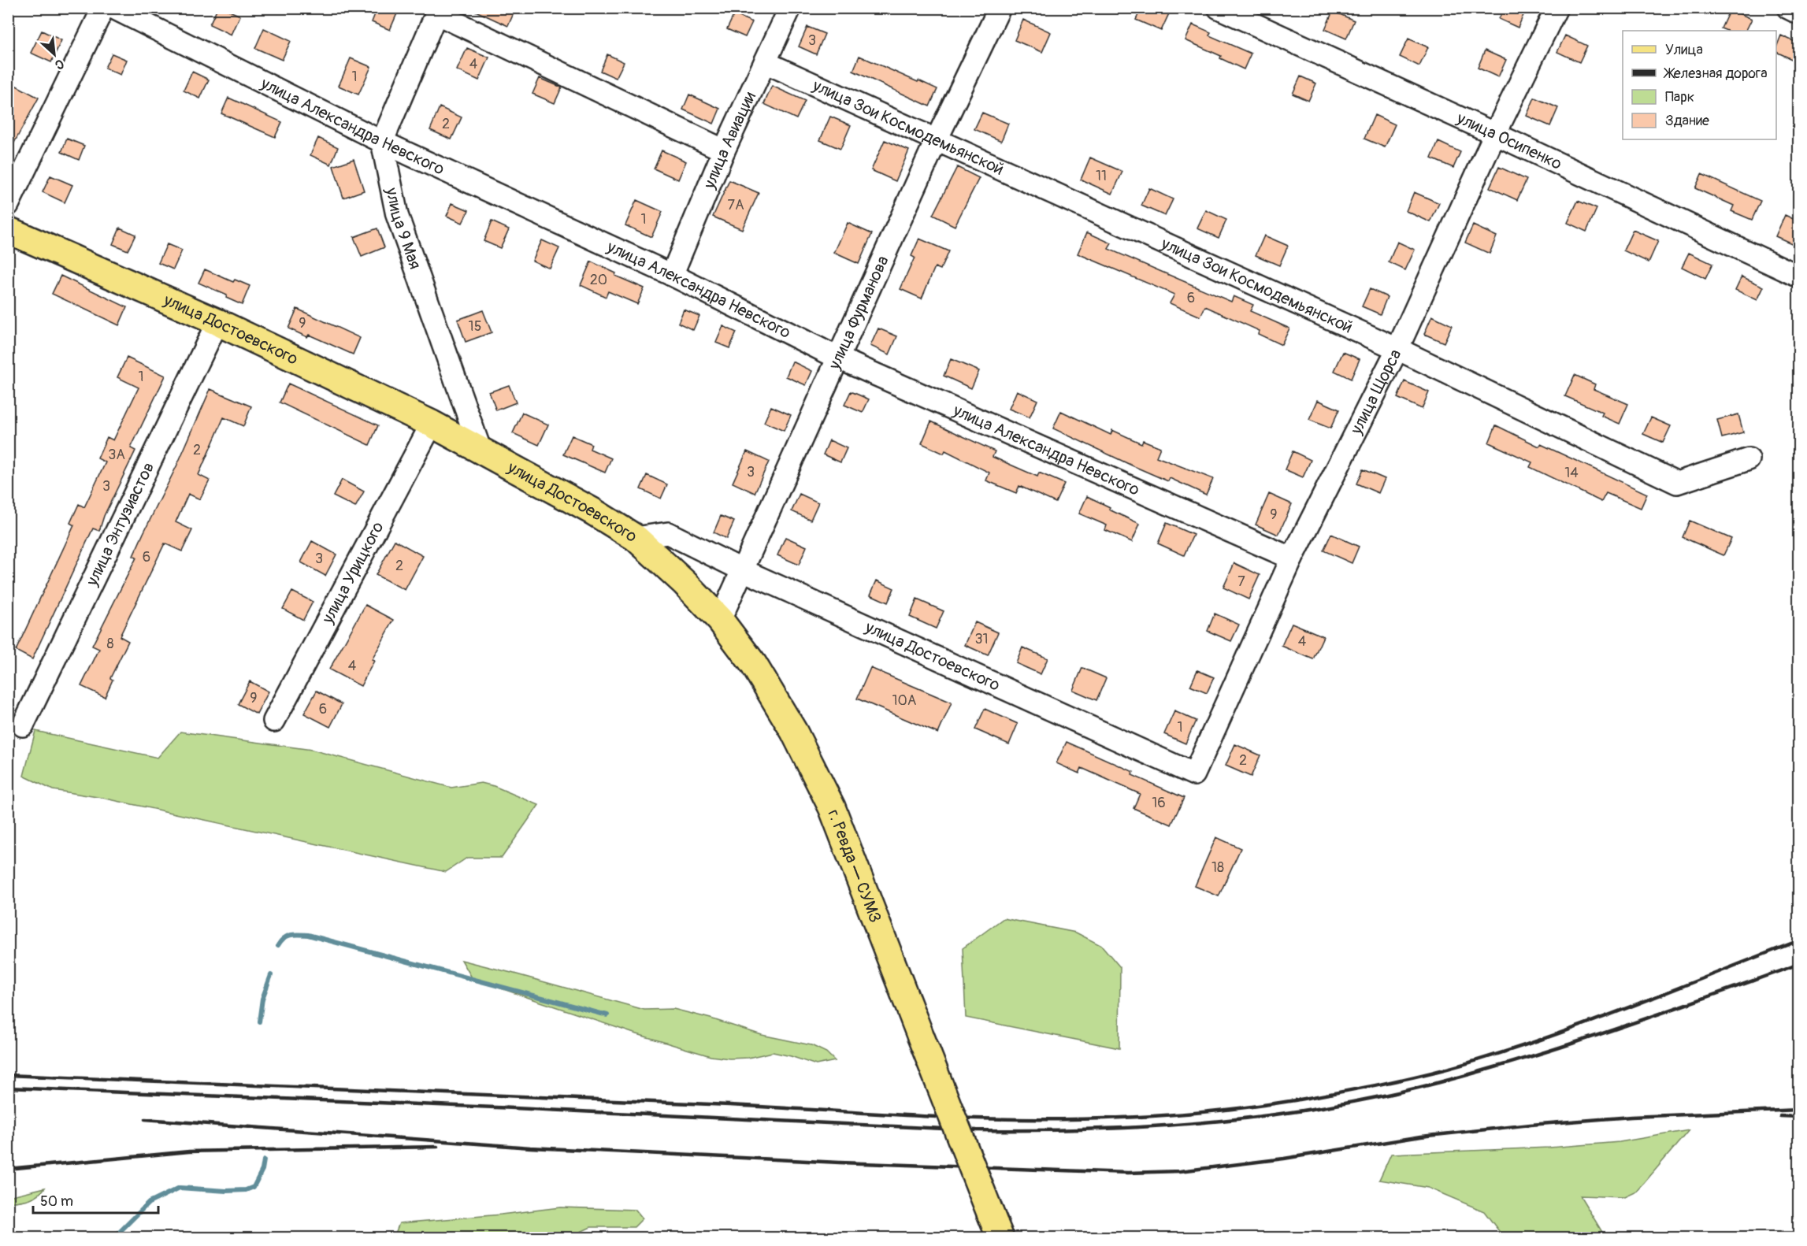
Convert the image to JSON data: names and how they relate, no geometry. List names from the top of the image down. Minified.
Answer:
{"streets":{"main road":["улица Достоевского","г. Ревда — СУМЗ"],"street":["улица Александра Невского","улица Зои Космодемьянской","улица Авиации","улица Осипенко","улица 9 Мая","улица Фурманова","улица Щорса","улица Энтузиастов","улица Урицкого"]},"crossings":[["улица Александра Невского","улица Авиации"],["улица Александра Невского","улица 9 Мая"],["улица Александра Невского","улица Фурманова"],["улица Александра Невского","улица Щорса"],["улица Зои Космодемьянской","улица Авиации"],["улица Зои Космодемьянской","улица Фурманова"],["улица Зои Космодемьянской","улица Щорса"],["улица Осипенко","улица Щорса"],["улица 9 Мая","улица Достоевского"],["улица Фурманова","улица Достоевского"],["улица Фурманова","г. Ревда — СУМЗ"],["улица Достоевского","улица Щорса"],["улица Достоевского","улица Энтузиастов"],["улица Достоевского","улица Урицкого"],["улица Достоевского","г. Ревда — СУМЗ"]],"house_numbers":["3","4","1","2","11","7А","1","20","6","9","15","1","2","3А","3","14","3","9","6","3","2","7","31","4","8","4","9","10А","6","1","2","16","18"],"legend":["Улица","Железная дорога","Парк","Здание"],"scale_bar":"50 m","north":"bottom right"}
